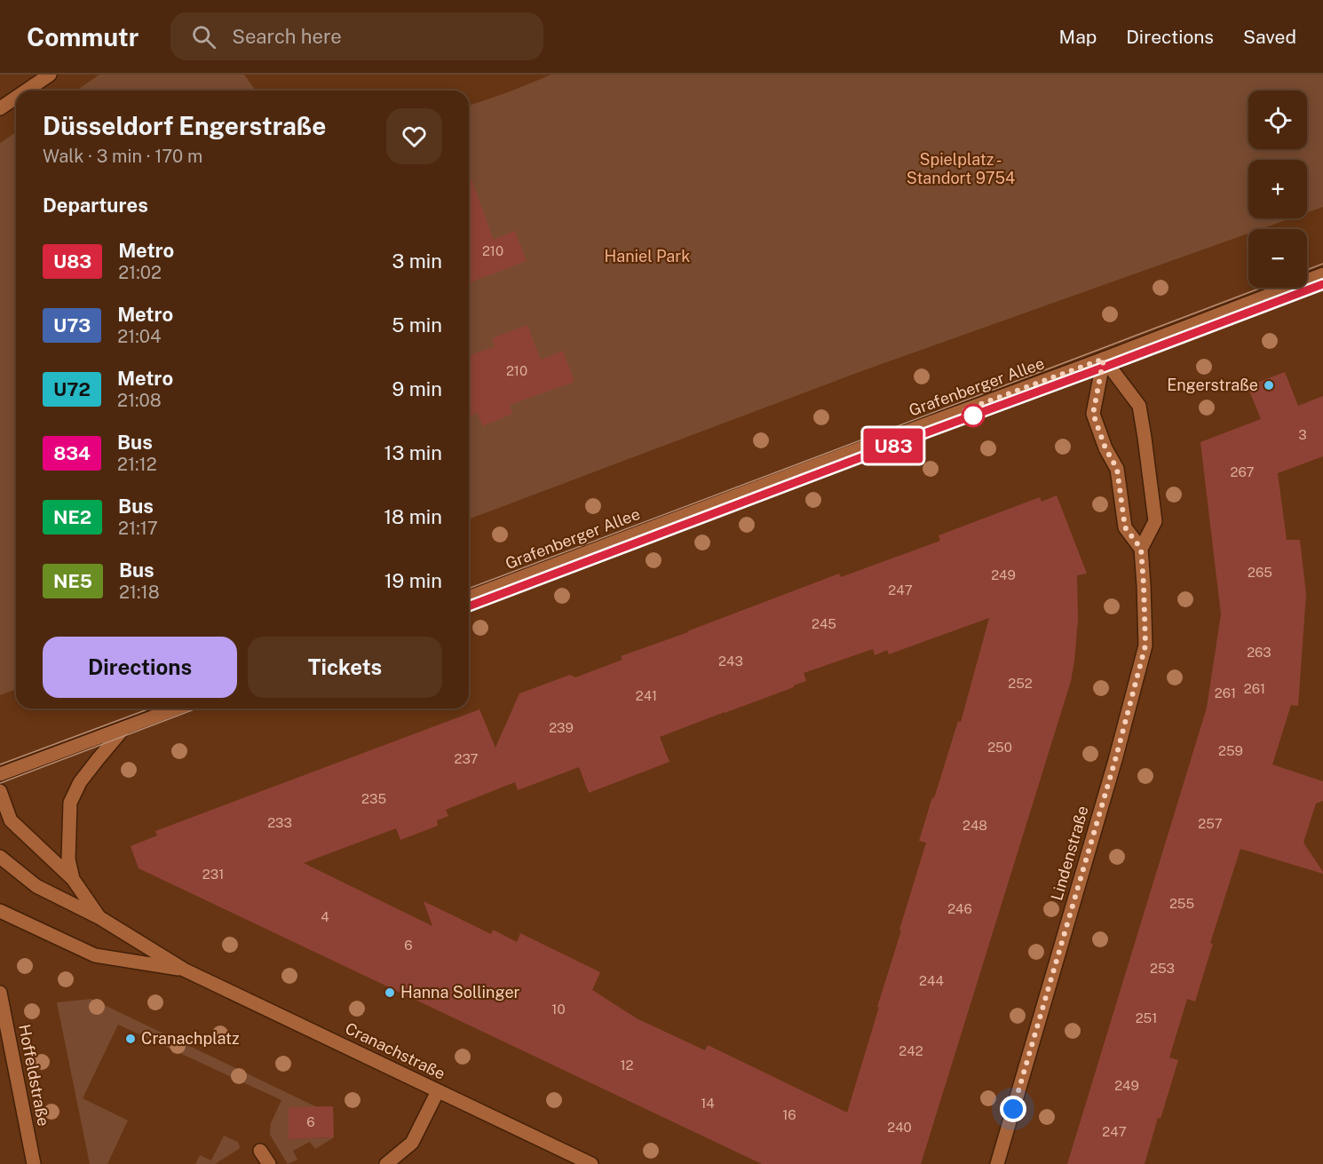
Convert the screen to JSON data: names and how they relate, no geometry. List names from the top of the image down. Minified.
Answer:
{"streets":{"main road":["Grafenberger Allee","Lindenstraße","Cranachstraße","Hoffeldstraße"]},"parks":["Spielplatz - Standort 9754","Haniel Park"],"places":["Engerstraße","Hanna Sollinger","Cranachplatz"],"lines":["metro line U83"],"house_numbers":["210","210","3","267","265","249","247","245","263","243","252","261","261","241","239","250","259","237","235","233","257","248","231","255","246","4","6","253","244","10","251","242","12","249","14","16","6","240","247"],"page":{"header":"Commutr","search":"Search here","nav":["Map","Directions","Saved"],"on_map":"U83","map_buttons":["+","−"],"heading":[["Düsseldorf Engerstraße","Walk · 3 min · 170 m"],"Departures"],"list":[{"mark":"U83","name":"Metro","note":"21:02","value":"3 min"},{"mark":"U73","name":"Metro","note":"21:04","value":"5 min"},{"mark":"U72","name":"Metro","note":"21:08","value":"9 min"},{"mark":"834","name":"Bus","note":"21:12","value":"13 min"},{"mark":"NE2","name":"Bus","note":"21:17","value":"18 min"},{"mark":"NE5","name":"Bus","note":"21:18","value":"19 min"}],"buttons":["Directions","Tickets"]}}
